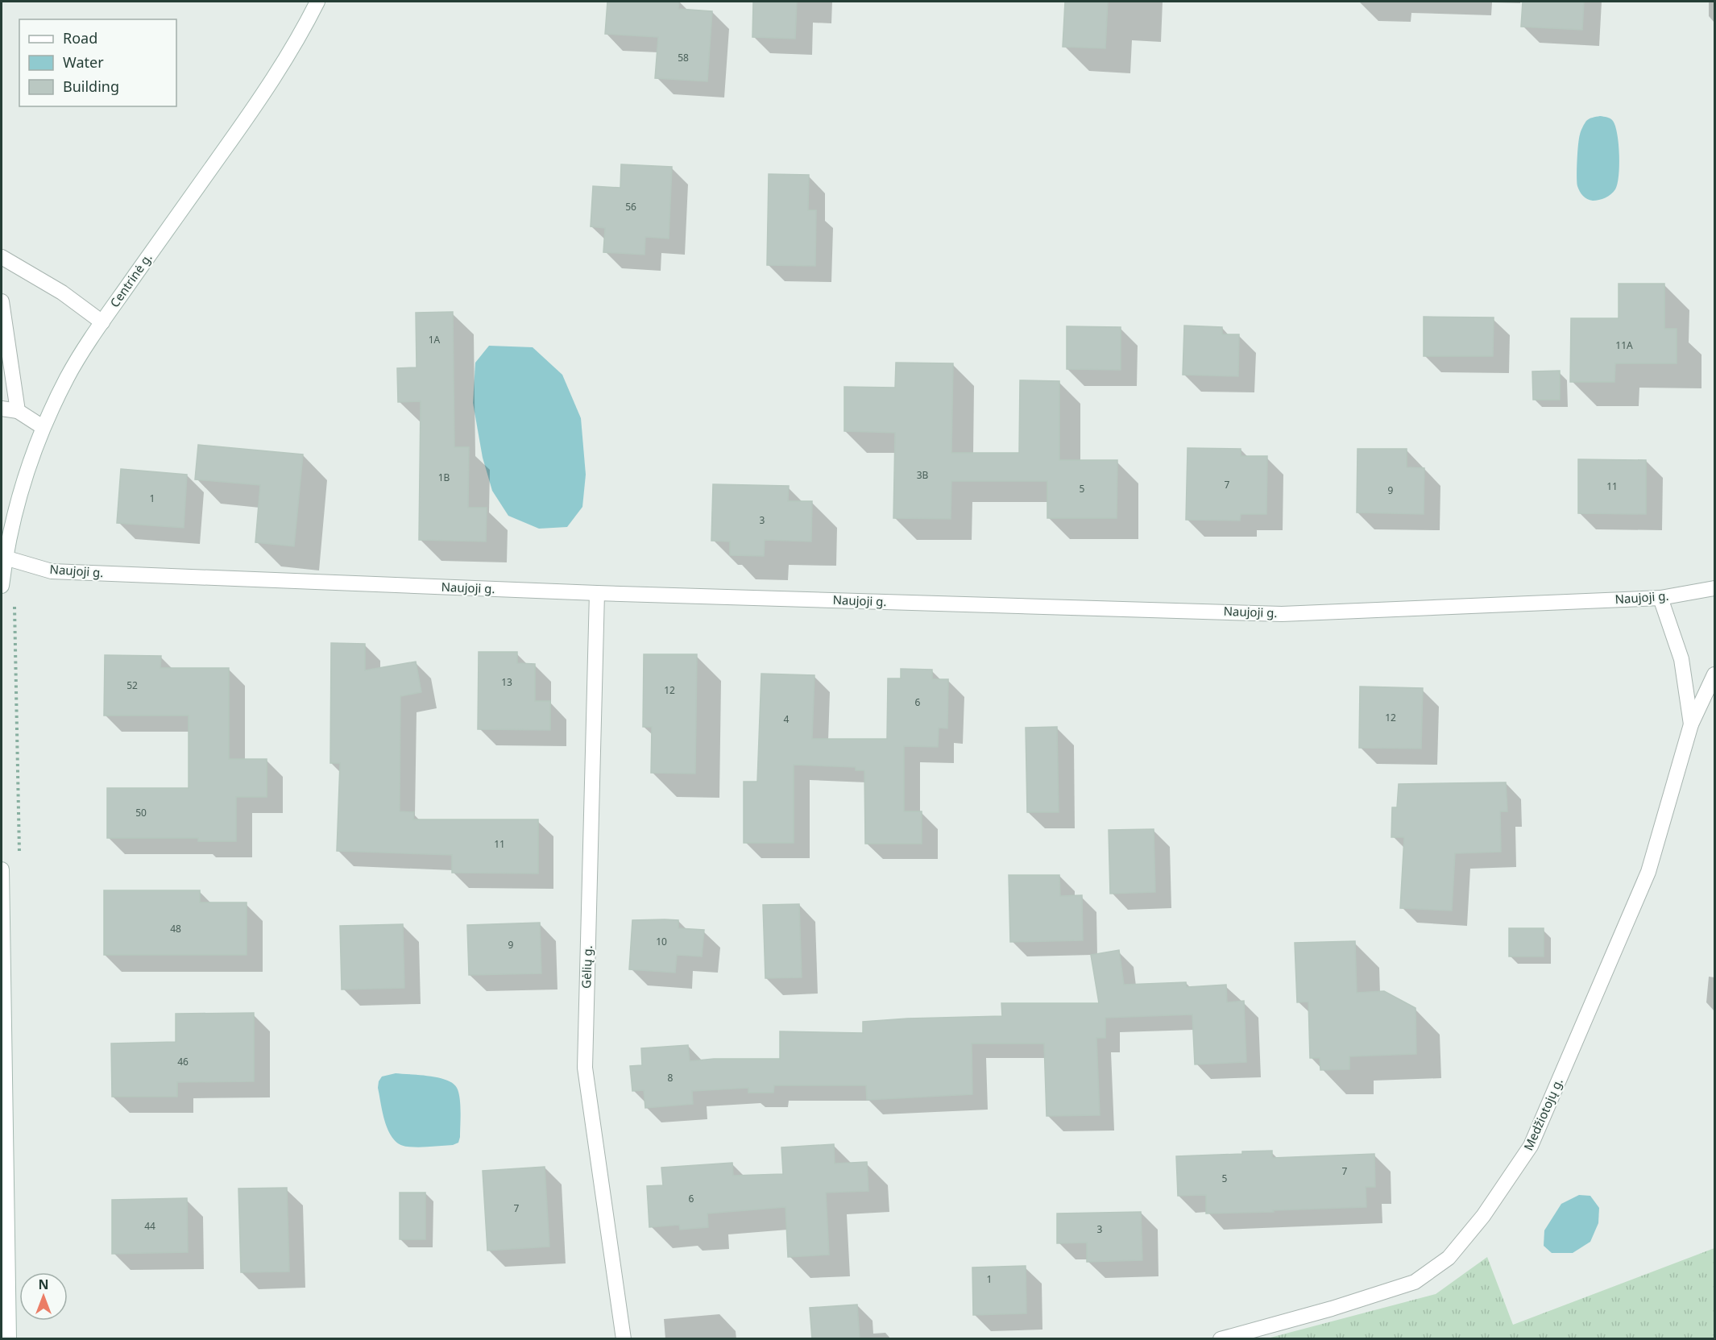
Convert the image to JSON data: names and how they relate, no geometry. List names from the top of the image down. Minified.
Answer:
{"streets":{"street":["Centrinė g.","Naujoji g.","Gėlių g.","Medžiotojų g."]},"crossings":[["Centrinė g.","Naujoji g."],["Naujoji g.","Gėlių g."],["Naujoji g.","Medžiotojų g."]],"house_numbers":["58","56","1A","11A","3B","1B","7","11","5","9","1","3","13","52","12","6","12","4","50","11","48","10","9","46","8","7","5","6","7","44","3","1"],"legend":["Road","Water","Building"],"north":"top"}
